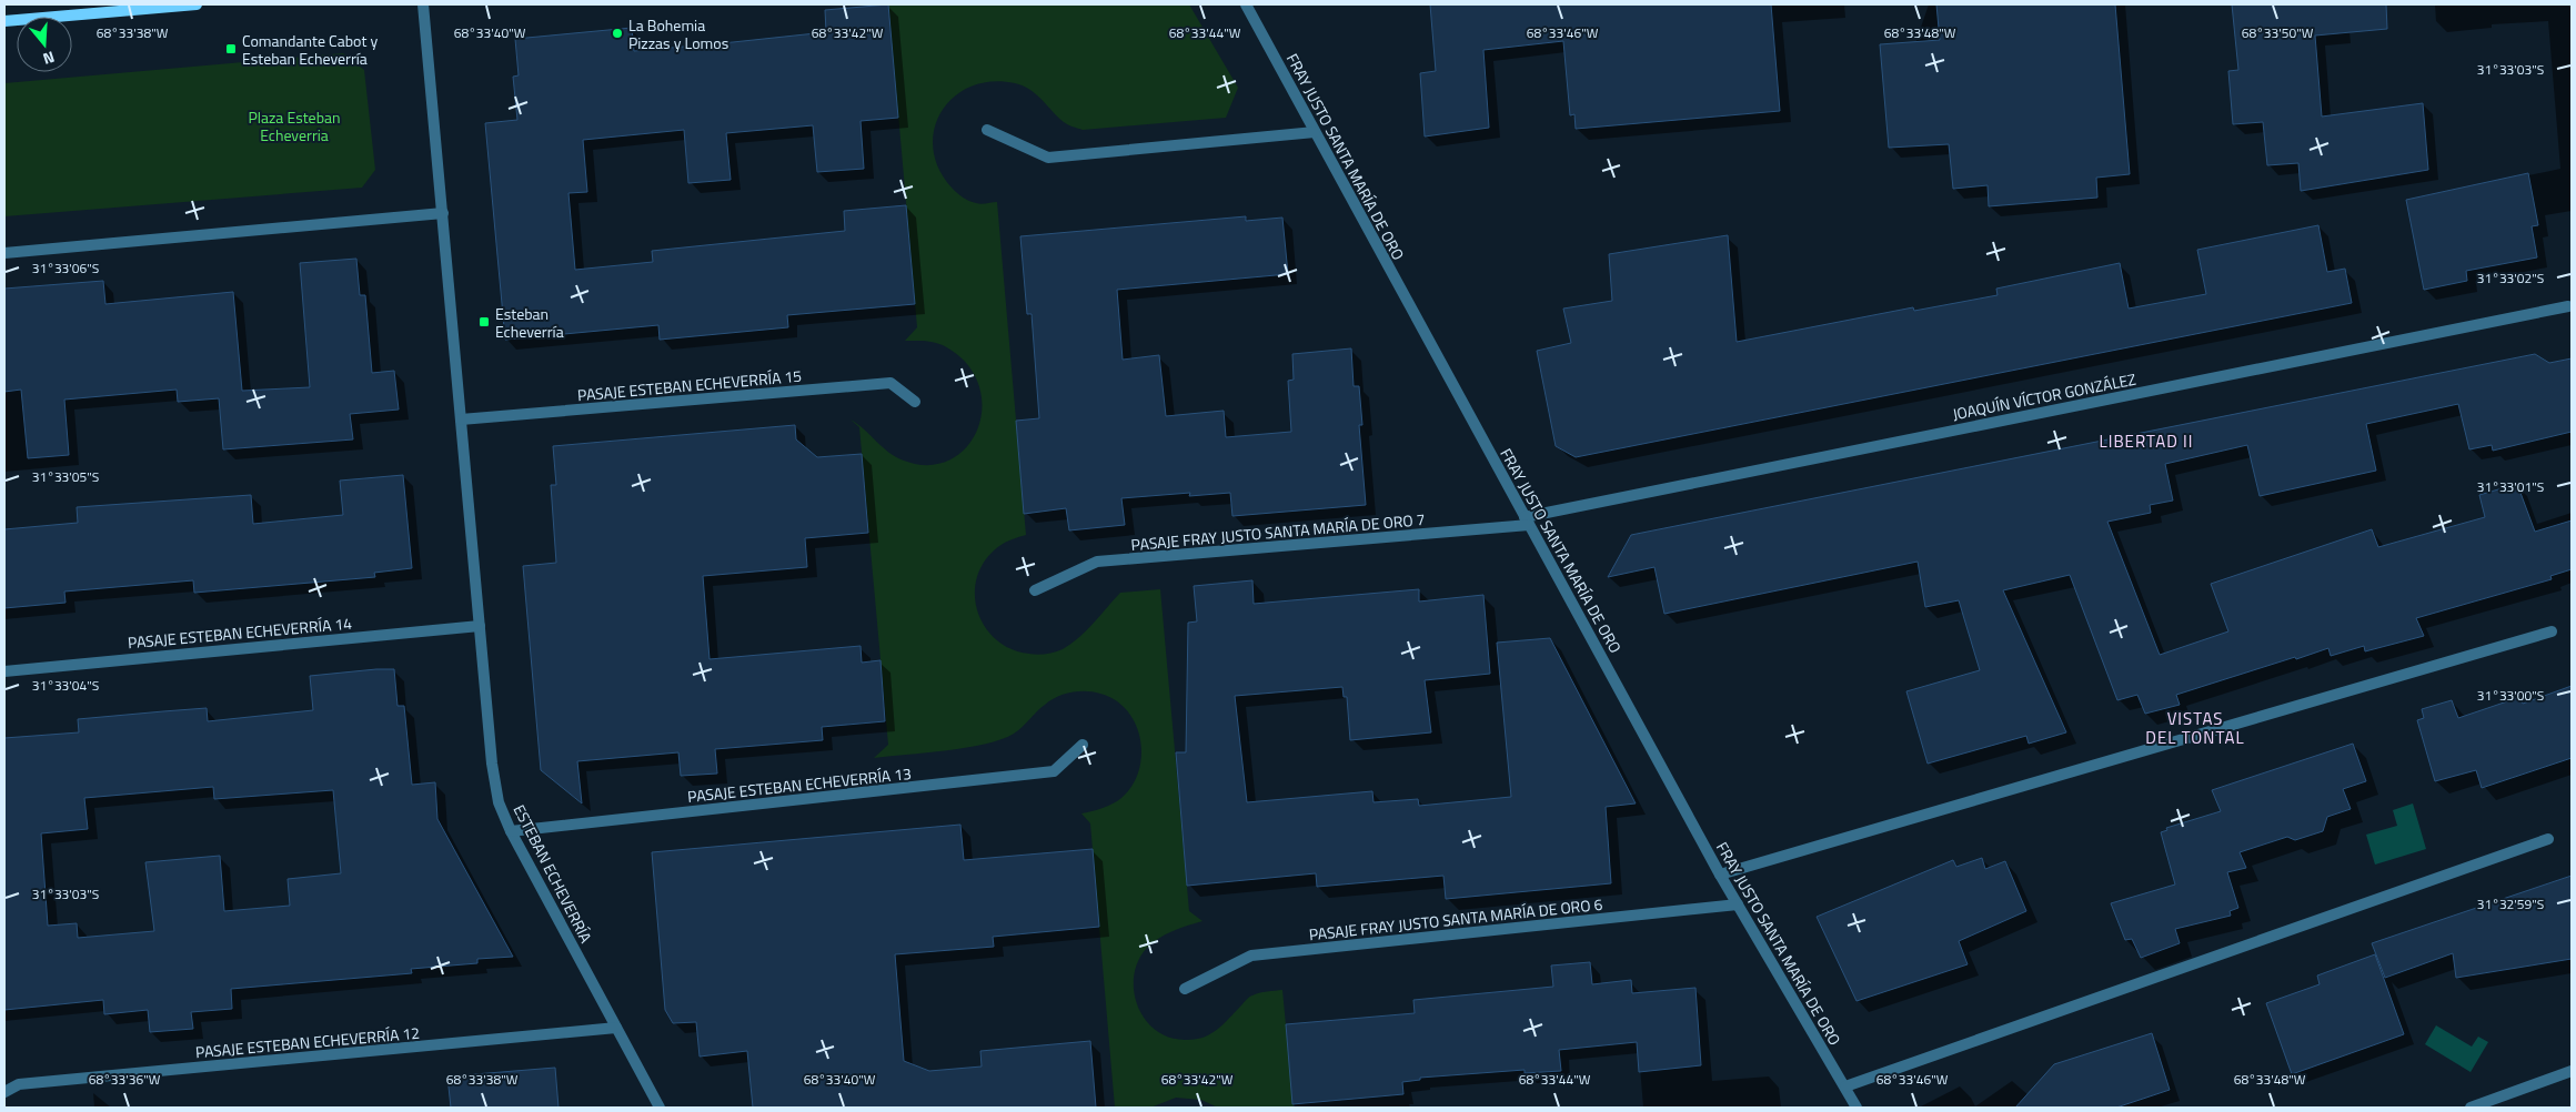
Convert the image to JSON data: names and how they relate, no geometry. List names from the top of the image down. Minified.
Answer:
{"streets":{"street":["FRAY JUSTO SANTA MARÍA DE ORO","PASAJE ESTEBAN ECHEVERRÍA 15","JOAQUÍN VÍCTOR GONZÁLEZ","PASAJE FRAY JUSTO SANTA MARÍA DE ORO 7","PASAJE ESTEBAN ECHEVERRÍA 14","PASAJE ESTEBAN ECHEVERRÍA 13","ESTEBAN ECHEVERRÍA","PASAJE FRAY JUSTO SANTA MARÍA DE ORO 6","PASAJE ESTEBAN ECHEVERRÍA 12"]},"crossings":[["FRAY JUSTO SANTA MARÍA DE ORO","JOAQUÍN VÍCTOR GONZÁLEZ"],["FRAY JUSTO SANTA MARÍA DE ORO","PASAJE FRAY JUSTO SANTA MARÍA DE ORO 7"],["FRAY JUSTO SANTA MARÍA DE ORO","PASAJE FRAY JUSTO SANTA MARÍA DE ORO 6"],["PASAJE ESTEBAN ECHEVERRÍA 15","ESTEBAN ECHEVERRÍA"],["JOAQUÍN VÍCTOR GONZÁLEZ","PASAJE FRAY JUSTO SANTA MARÍA DE ORO 7"],["PASAJE ESTEBAN ECHEVERRÍA 14","ESTEBAN ECHEVERRÍA"],["PASAJE ESTEBAN ECHEVERRÍA 13","ESTEBAN ECHEVERRÍA"],["ESTEBAN ECHEVERRÍA","PASAJE ESTEBAN ECHEVERRÍA 12"]],"districts":["LIBERTAD II","VISTAS DEL TONTAL"],"parks":["Plaza Esteban Echeverria"],"places":{"other":["La Bohemia Pizzas y Lomos"],"transit":["Comandante Cabot y Esteban Echeverría","Esteban Echeverría"]},"north":"bottom","coordinates":["68°33'38\"W","68°33'40\"W","68°33'42\"W","68°33'44\"W","68°33'46\"W","68°33'48\"W","68°33'50\"W","31°33'03\"S","31°33'06\"S","31°33'02\"S","31°33'05\"S","31°33'01\"S","31°33'04\"S","31°33'00\"S","31°32'59\"S","68°33'36\"W"]}
